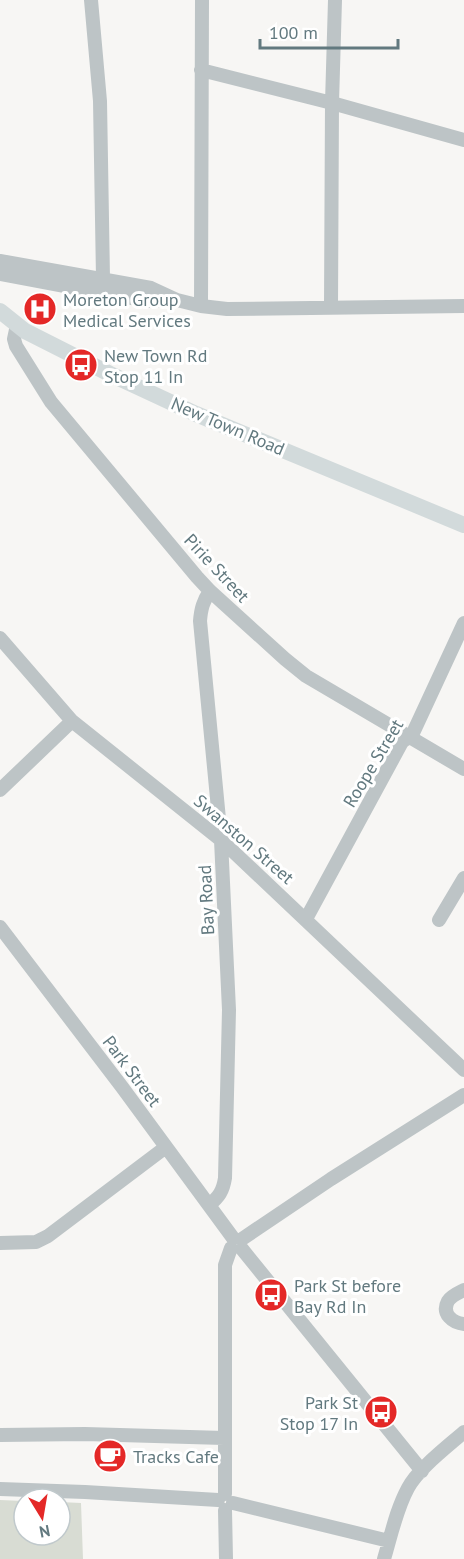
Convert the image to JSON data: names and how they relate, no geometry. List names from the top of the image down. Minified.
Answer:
{"streets":{"main road":["New Town Road"],"street":["Pirie Street","Roope Street","Swanston Street","Bay Road","Park Street"]},"crossings":[["New Town Road","Pirie Street"],["Pirie Street","Roope Street"],["Pirie Street","Bay Road"],["Roope Street","Swanston Street"],["Swanston Street","Bay Road"],["Bay Road","Park Street"]],"places":{"hospital":["Moreton Group Medical Services"],"bus stop":["New Town Rd Stop 11 In","Park St before Bay Rd In","Park St Stop 17 In"],"cafe":["Tracks Cafe"]},"scale_bar":"100 m","north":"bottom"}
